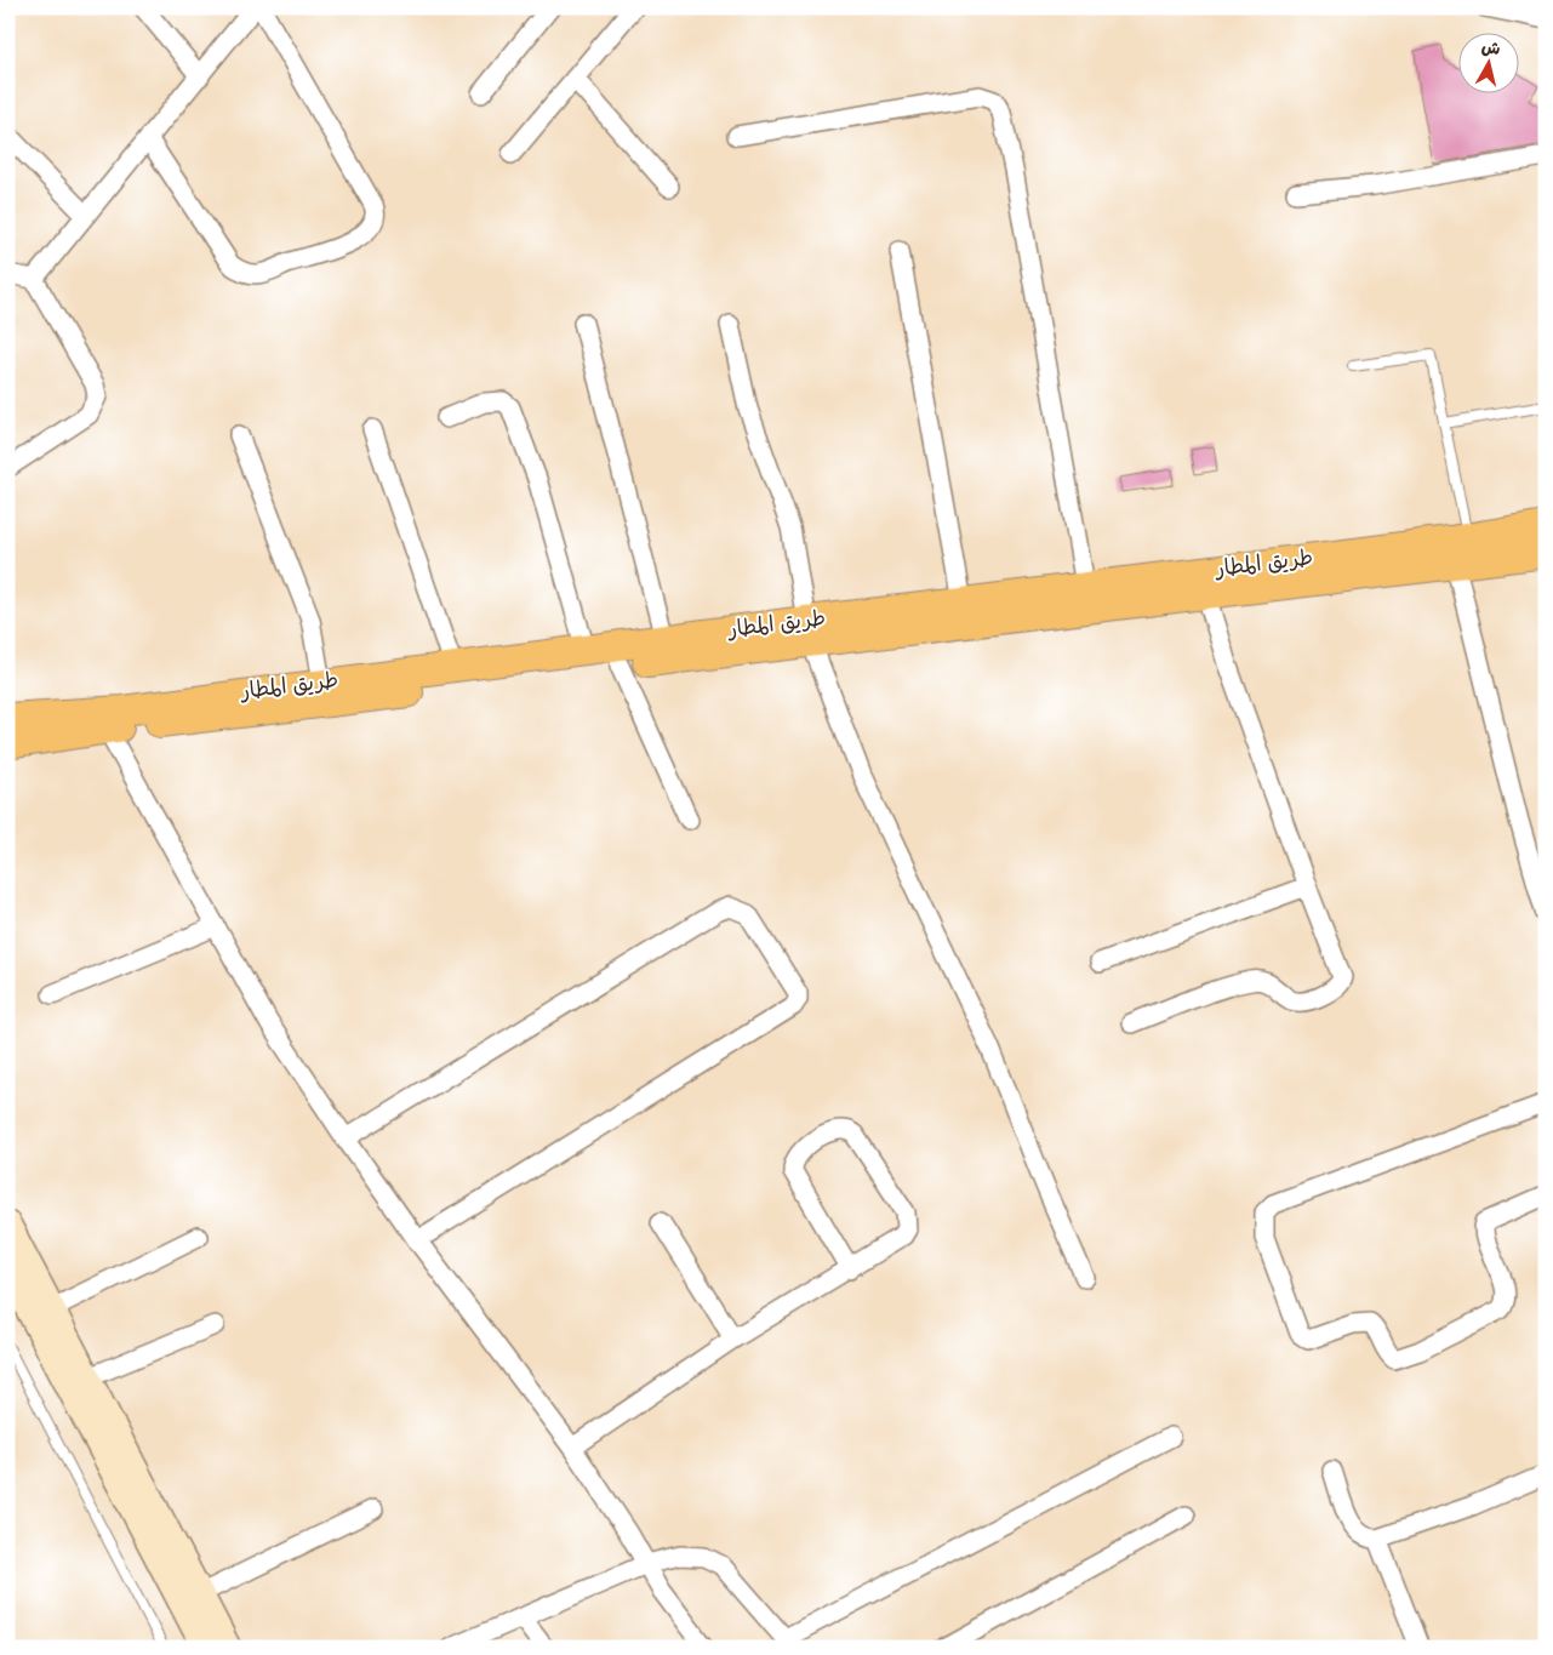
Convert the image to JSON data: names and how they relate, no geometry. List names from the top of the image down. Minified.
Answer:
{"streets":{"main road":["طريق المطار"]},"north":"top"}
